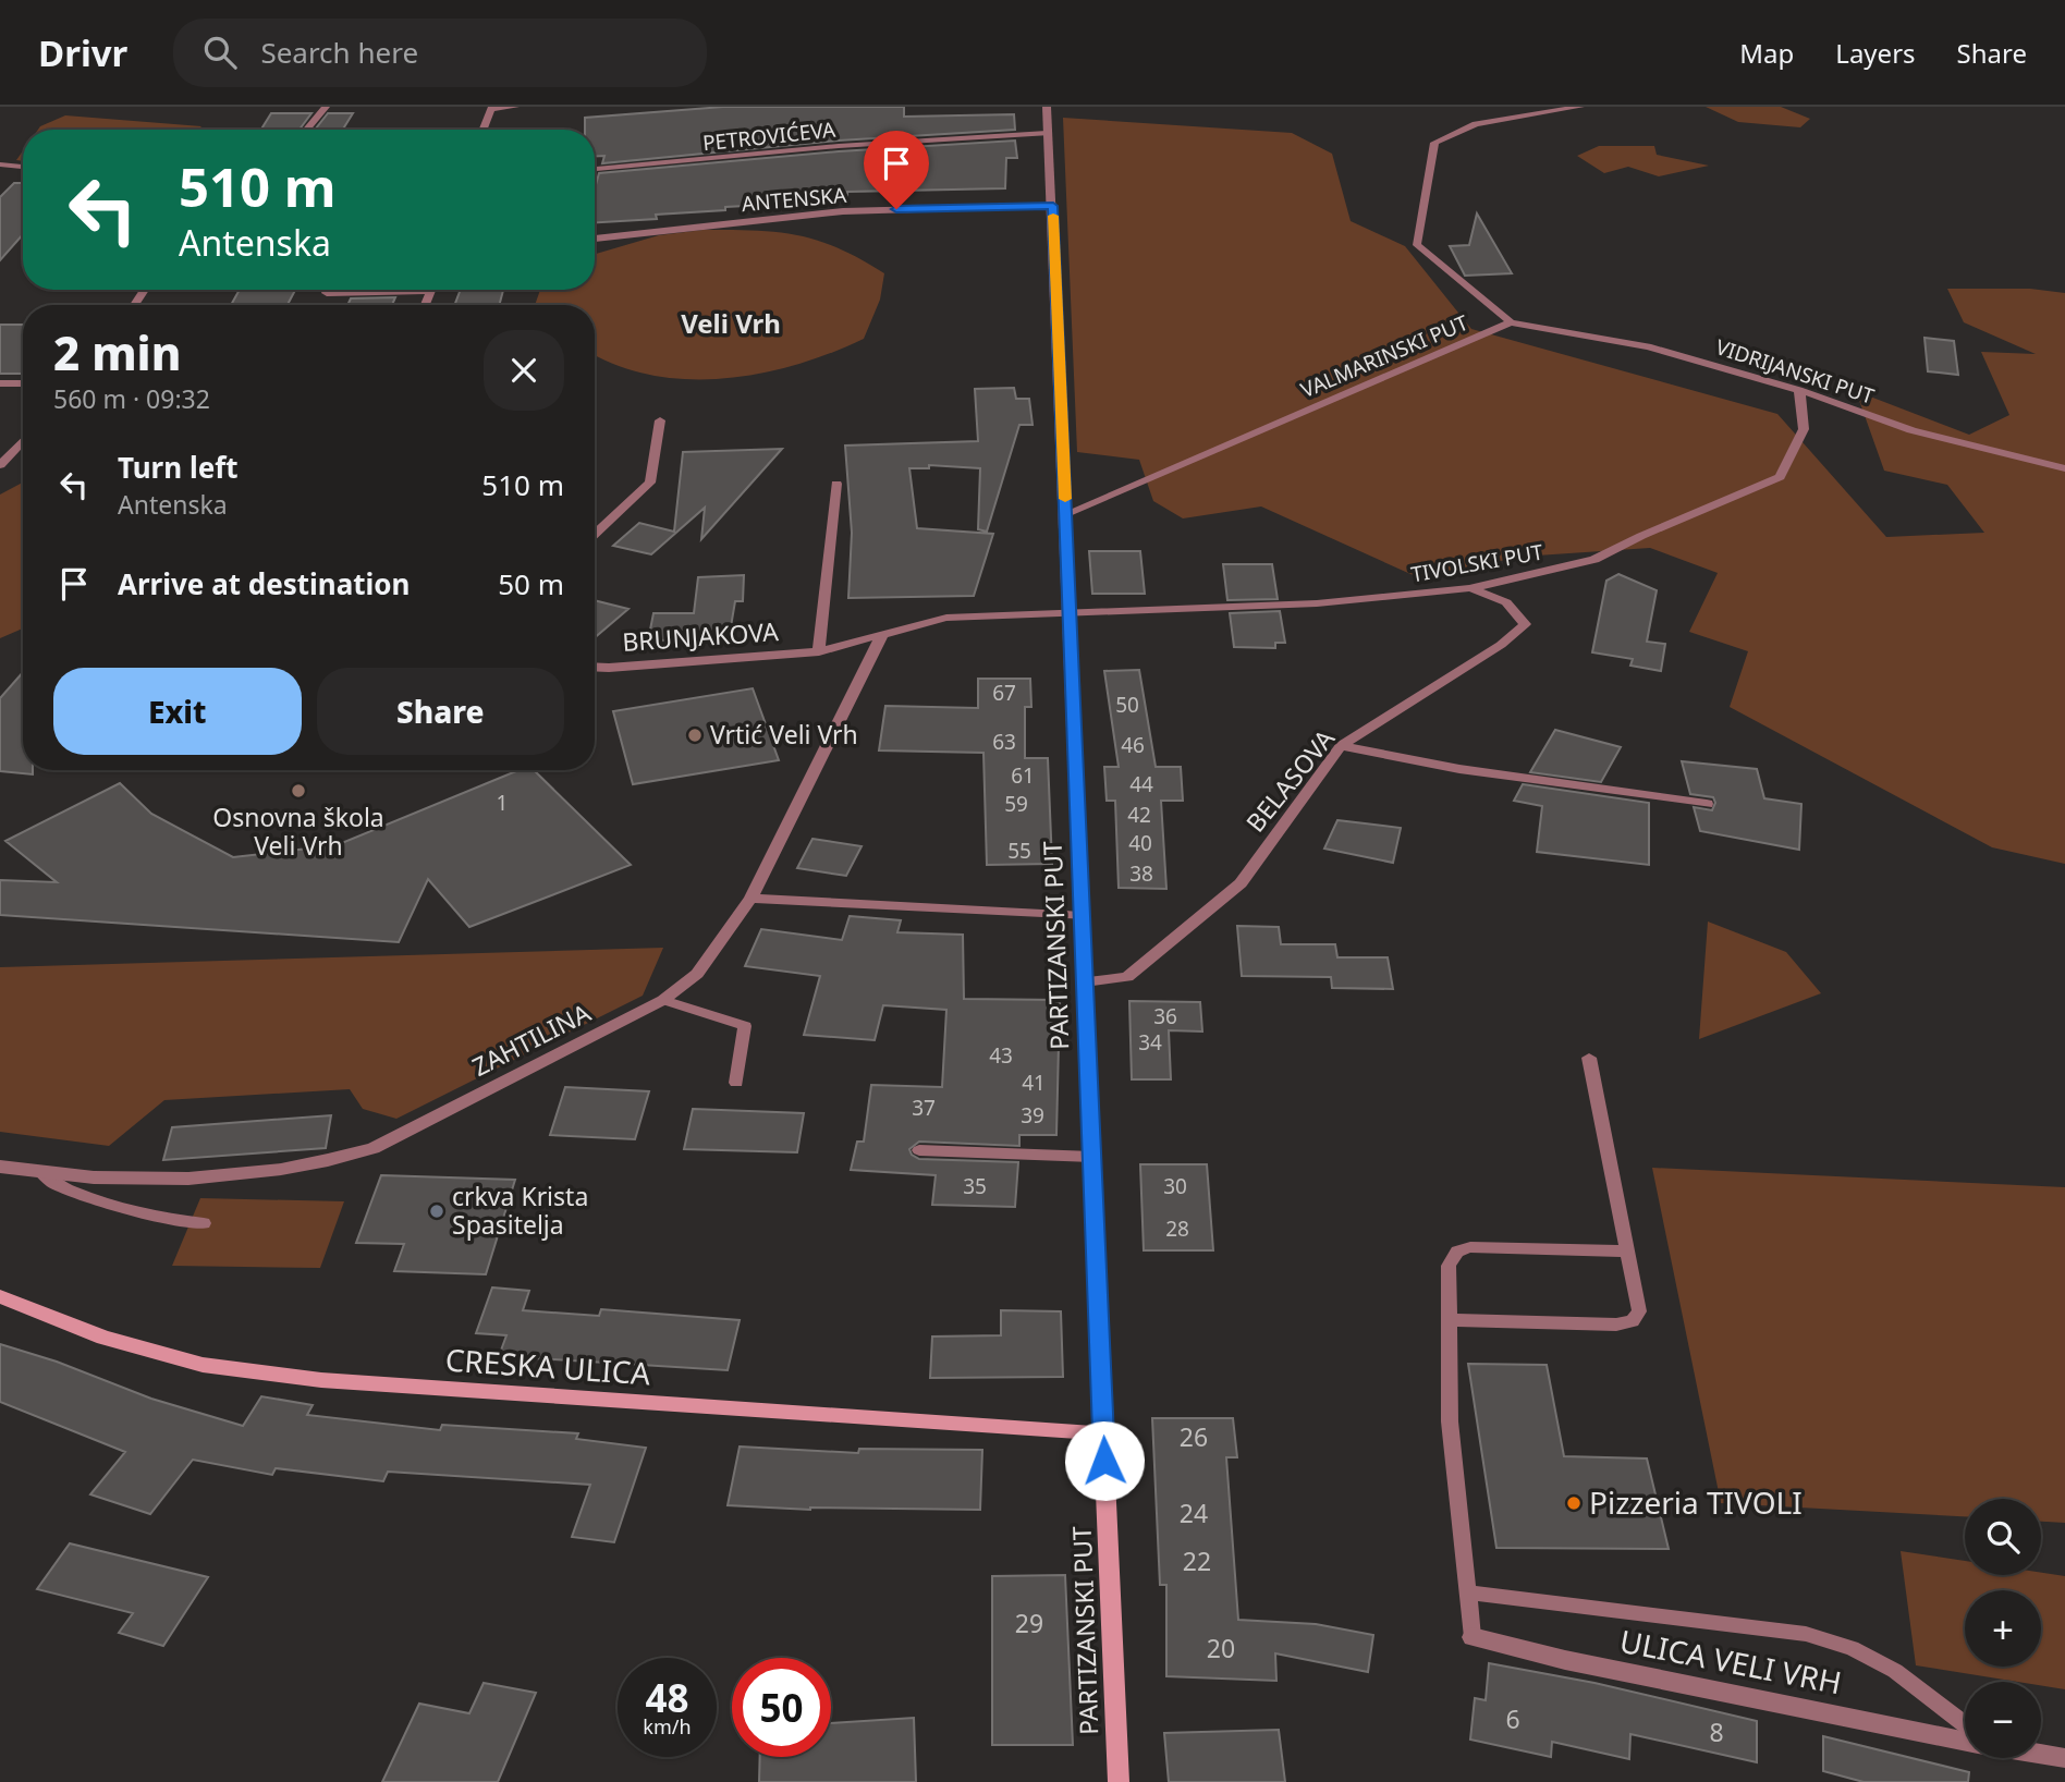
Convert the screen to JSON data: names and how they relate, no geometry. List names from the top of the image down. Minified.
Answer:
{"streets":{"main road":["PARTIZANSKI PUT","CRESKA ULICA"],"street":["PETROVIĆEVA","ANTENSKA","VALMARINSKI PUT","VIDRIJANSKI PUT","TIVOLSKI PUT","BRUNJAKOVA","BELASOVA","ZAHTILINA","ULICA VELI VRH"]},"crossings":[["PETROVIĆEVA","PARTIZANSKI PUT"],["ANTENSKA","PARTIZANSKI PUT"],["VALMARINSKI PUT","VIDRIJANSKI PUT"],["VALMARINSKI PUT","PARTIZANSKI PUT"],["VIDRIJANSKI PUT","TIVOLSKI PUT"],["TIVOLSKI PUT","BRUNJAKOVA"],["TIVOLSKI PUT","BELASOVA"],["TIVOLSKI PUT","PARTIZANSKI PUT"],["BRUNJAKOVA","PARTIZANSKI PUT"],["BRUNJAKOVA","ZAHTILINA"],["BELASOVA","PARTIZANSKI PUT"],["PARTIZANSKI PUT","CRESKA ULICA"]],"districts":["Veli Vrh"],"places":["Vrtić Veli Vrh","Osnovna škola Veli Vrh","crkva Krista Spasitelja","Pizzeria TIVOLI"],"house_numbers":["67","50","63","46","61","44","1","59","42","40","55","38","36","34","43","41","37","39","35","30","28","26","24","22","29","20","6","8"],"page":{"header":"Drivr","search":"Search here","nav":["Map","Layers","Share"],"turn":["510 m","Antenska"],"heading":["2 min","560 m · 09:32"],"list":[{"name":"Turn left","note":"Antenska","value":"510 m"},{"name":"Arrive at destination","value":"50 m"}],"buttons":["Exit","Share"],"map_buttons":["+","−"],"speed":"48 km/h","limit":"50"}}
